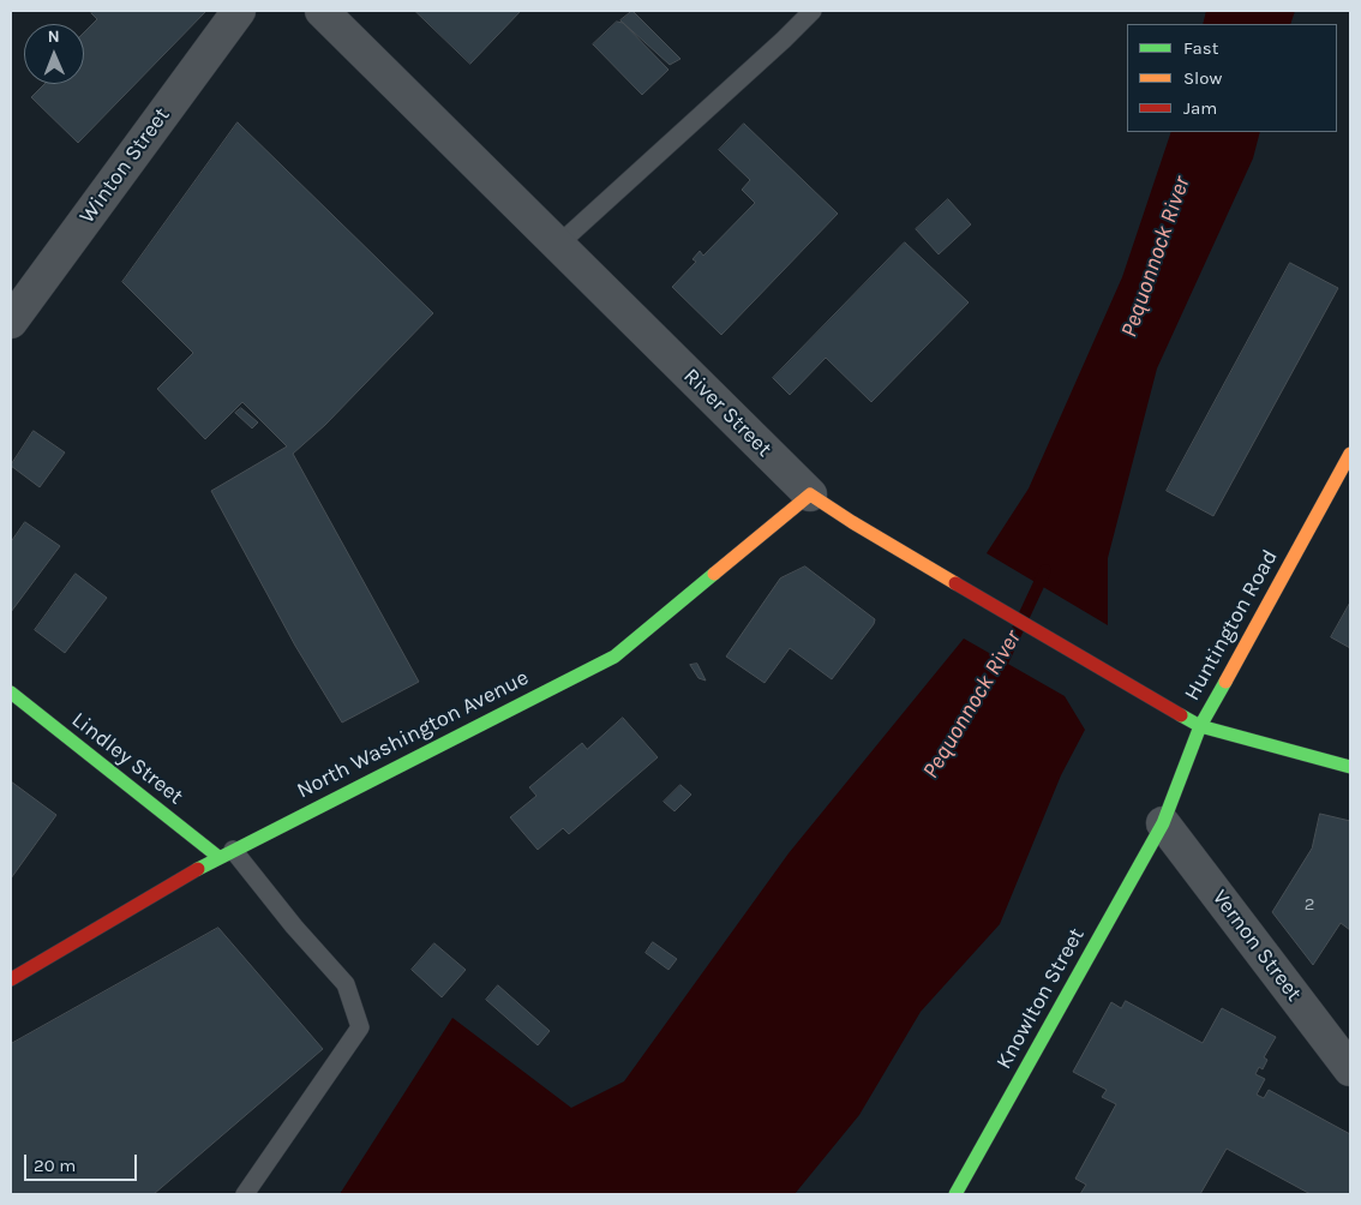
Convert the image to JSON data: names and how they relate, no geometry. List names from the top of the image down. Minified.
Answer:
{"streets":{"main road":["River Street","Huntington Road","North Washington Avenue","Lindley Street","Knowlton Street"],"street":["Winton Street","Vernon Street"]},"crossings":[["River Street","Huntington Road"],["River Street","North Washington Avenue"],["Huntington Road","Vernon Street"],["Huntington Road","Knowlton Street"],["North Washington Avenue","Lindley Street"],["Vernon Street","Knowlton Street"]],"water":["Pequonnock River"],"house_numbers":["2"],"legend":["Fast","Slow","Jam"],"scale_bar":"20 m","north":"top"}
